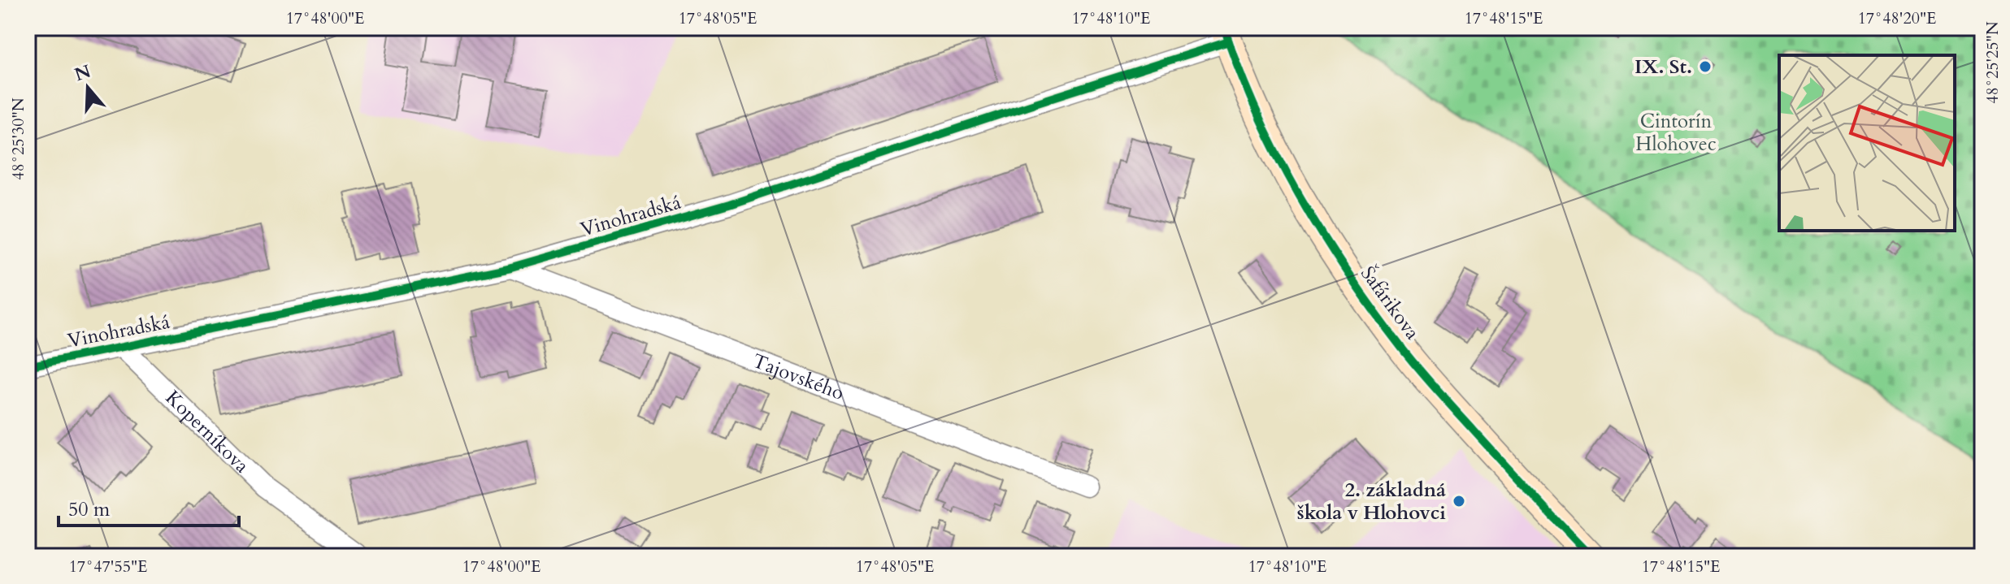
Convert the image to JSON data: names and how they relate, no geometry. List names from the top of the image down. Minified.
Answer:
{"streets":{"main road":["Šafárikova"],"street":["Vinohradská","Tajovského","Koperníkova"]},"crossings":[["Vinohradská","Šafárikova"],["Vinohradská","Tajovského"],["Vinohradská","Koperníkova"]],"parks":["Cintorín Hlohovec"],"places":["IX. St.","2. základná škola v Hlohovci"],"scale_bar":"50 m","north":"top","coordinates":["17°48'00\"E","17°48'05\"E","17°48'10\"E","17°48'15\"E","17°48'20\"E","48°25'25\"N","48°25'30\"N","17°47'55\"E"]}
